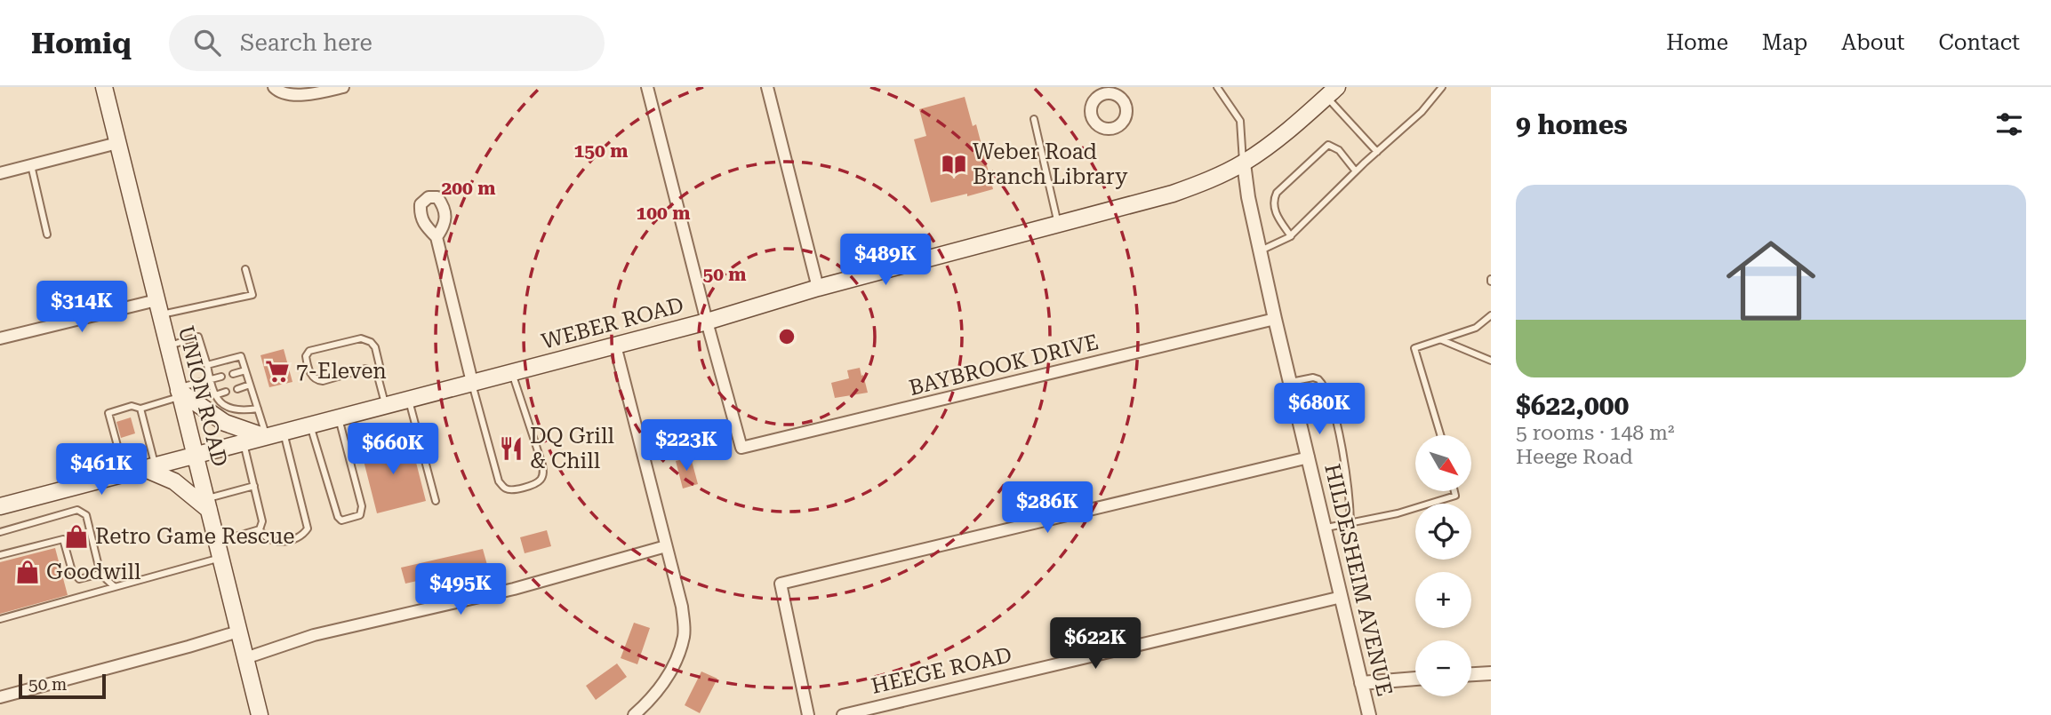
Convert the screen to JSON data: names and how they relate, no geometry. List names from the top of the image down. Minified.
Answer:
{"streets":{"main road":["WEBER ROAD","UNION ROAD"],"street":["BAYBROOK DRIVE","HILDESHEIM AVENUE","HEEGE ROAD"]},"crossings":[["WEBER ROAD","BAYBROOK DRIVE"],["WEBER ROAD","UNION ROAD"],["WEBER ROAD","HILDESHEIM AVENUE"],["BAYBROOK DRIVE","HILDESHEIM AVENUE"],["HILDESHEIM AVENUE","HEEGE ROAD"]],"places":{"library":["Weber Road Branch Library"],"supermarket":["7-Eleven"],"restaurant":["DQ Grill & Chill"],"shop":["Retro Game Rescue","Goodwill"]},"scale_bar":"50 m","north":"bottom right","page":{"header":"Homiq","search":"Search here","nav":["Home","Map","About","Contact"],"heading":"9 homes","list":[{"name":"$622,000","note":"5 rooms · 148 m² · Heege Road"}],"price":["$489K","$314K","$680K","$223K","$660K","$461K","$286K","$495K","$622K"],"map_buttons":["+","−"],"scale":"50 m"},"rings":["150 m","200 m","100 m","50 m"]}
